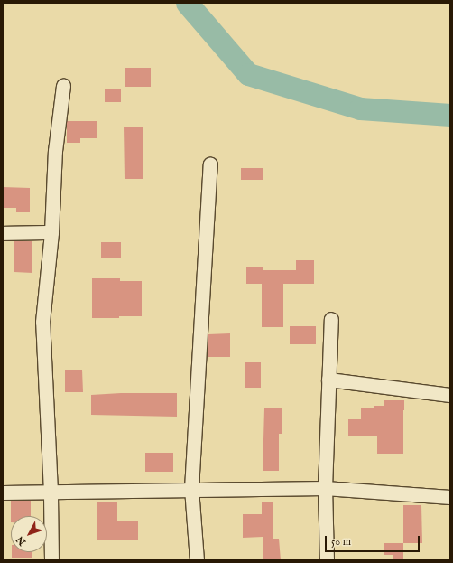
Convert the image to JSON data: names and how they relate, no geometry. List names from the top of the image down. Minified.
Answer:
{"scale_bar":"50 m","north":"bottom left"}
